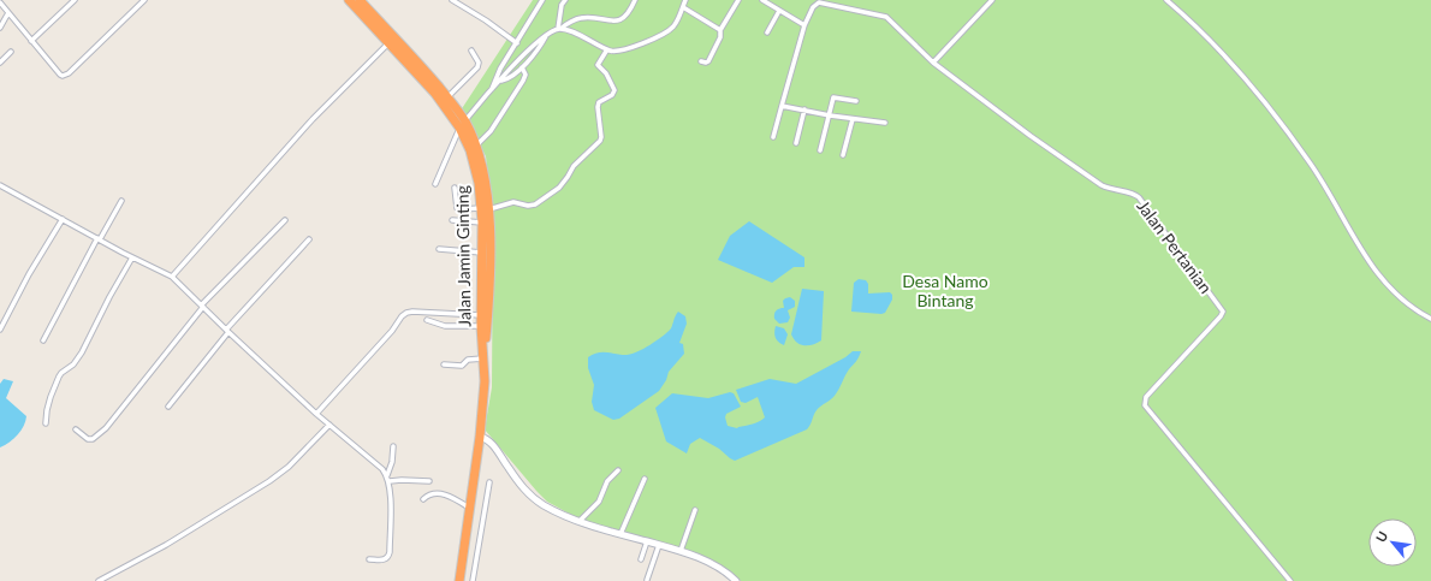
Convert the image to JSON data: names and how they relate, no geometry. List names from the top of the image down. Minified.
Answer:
{"streets":{"highway":["Jalan Jamin Ginting"],"street":["Jalan Pertanian"]},"parks":["Desa Namo Bintang"],"north":"top left"}
